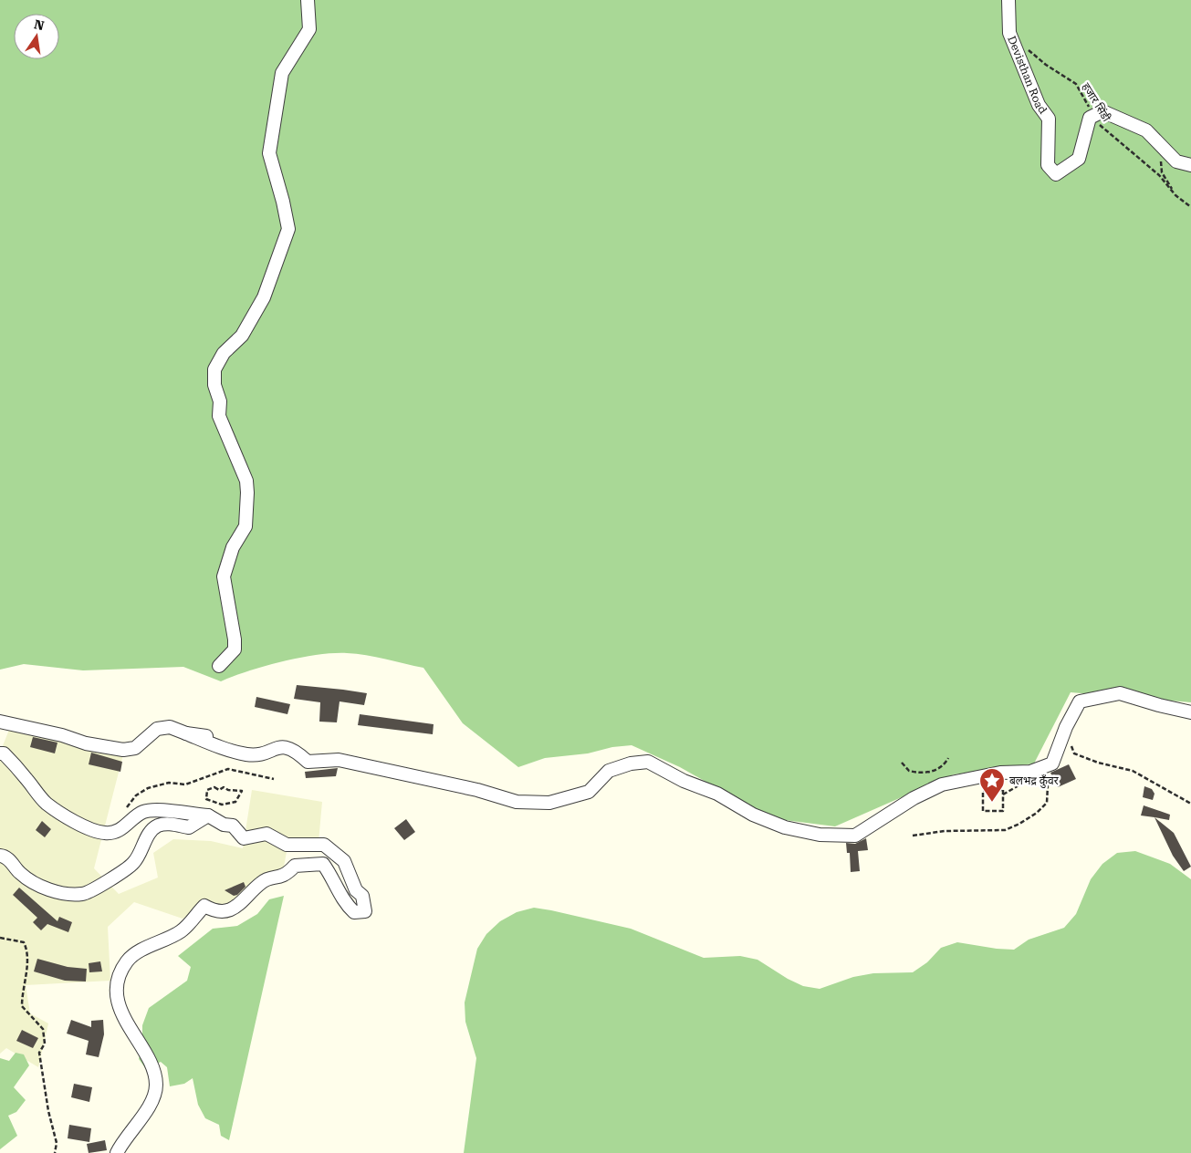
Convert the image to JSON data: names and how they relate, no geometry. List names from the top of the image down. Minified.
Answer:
{"streets":{"street":["Devisthan Road"],"path":["हजार सिंडी"]},"crossings":[["Devisthan Road","हजार सिंडी"]],"places":{"place":["बलभद्र कुँवर"]},"north":"top"}
